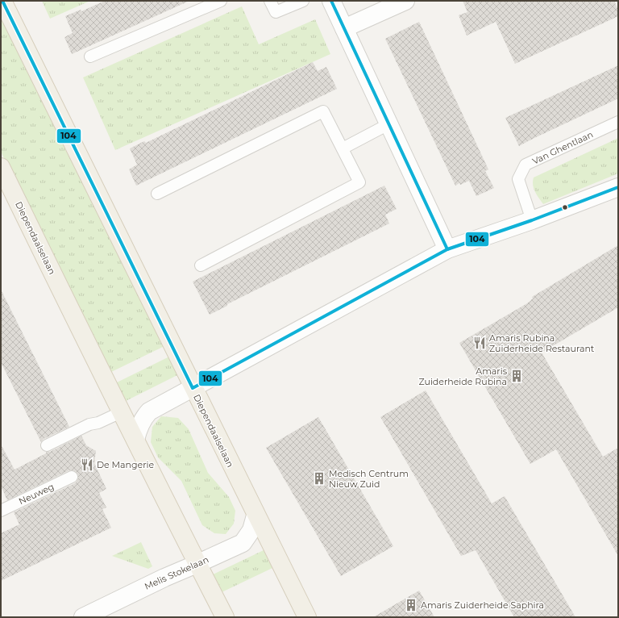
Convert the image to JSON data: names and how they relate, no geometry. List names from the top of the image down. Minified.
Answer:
{"streets":{"main road":["Diependaalselaan"],"street":["Melis Stokelaan"],"lane":["Van Ghentlaan","Neuweg"]},"crossings":[["Diependaalselaan","Melis Stokelaan"]],"places":{"restaurant":["Amaris Rubina Zuiderheide Restaurant","De Mangerie"],"building":["Amaris Zuiderheide Rubina","Medisch Centrum Nieuw Zuid","Amaris Zuiderheide Saphira"]},"lines":["transit line 104"]}
